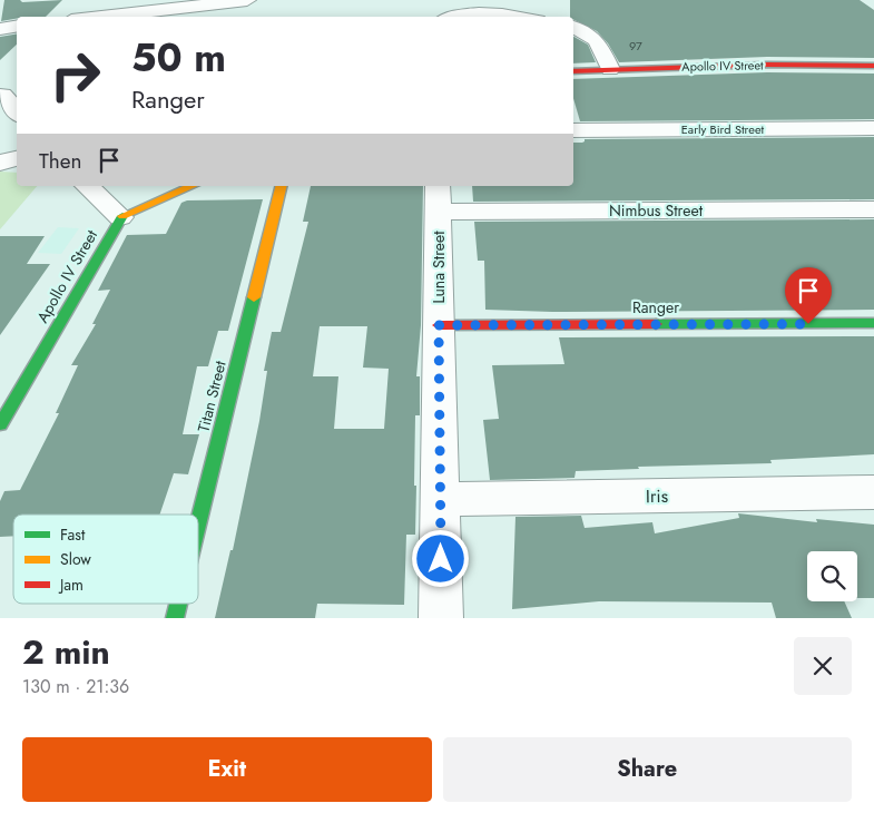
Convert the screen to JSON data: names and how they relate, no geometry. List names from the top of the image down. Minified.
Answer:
{"streets":{"street":["Apollo IV Street","Early Bird Street","Nimbus Street","Luna Street","Ranger","Titan Street","Iris"]},"crossings":[["Nimbus Street","Luna Street"],["Luna Street","Ranger"],["Luna Street","Iris"]],"house_numbers":["97"],"legend":["Fast","Slow","Jam"],"page":{"turn":["50 m","Ranger"],"then":"Then","heading":["2 min","130 m · 21:36"],"buttons":["Exit","Share"]}}
